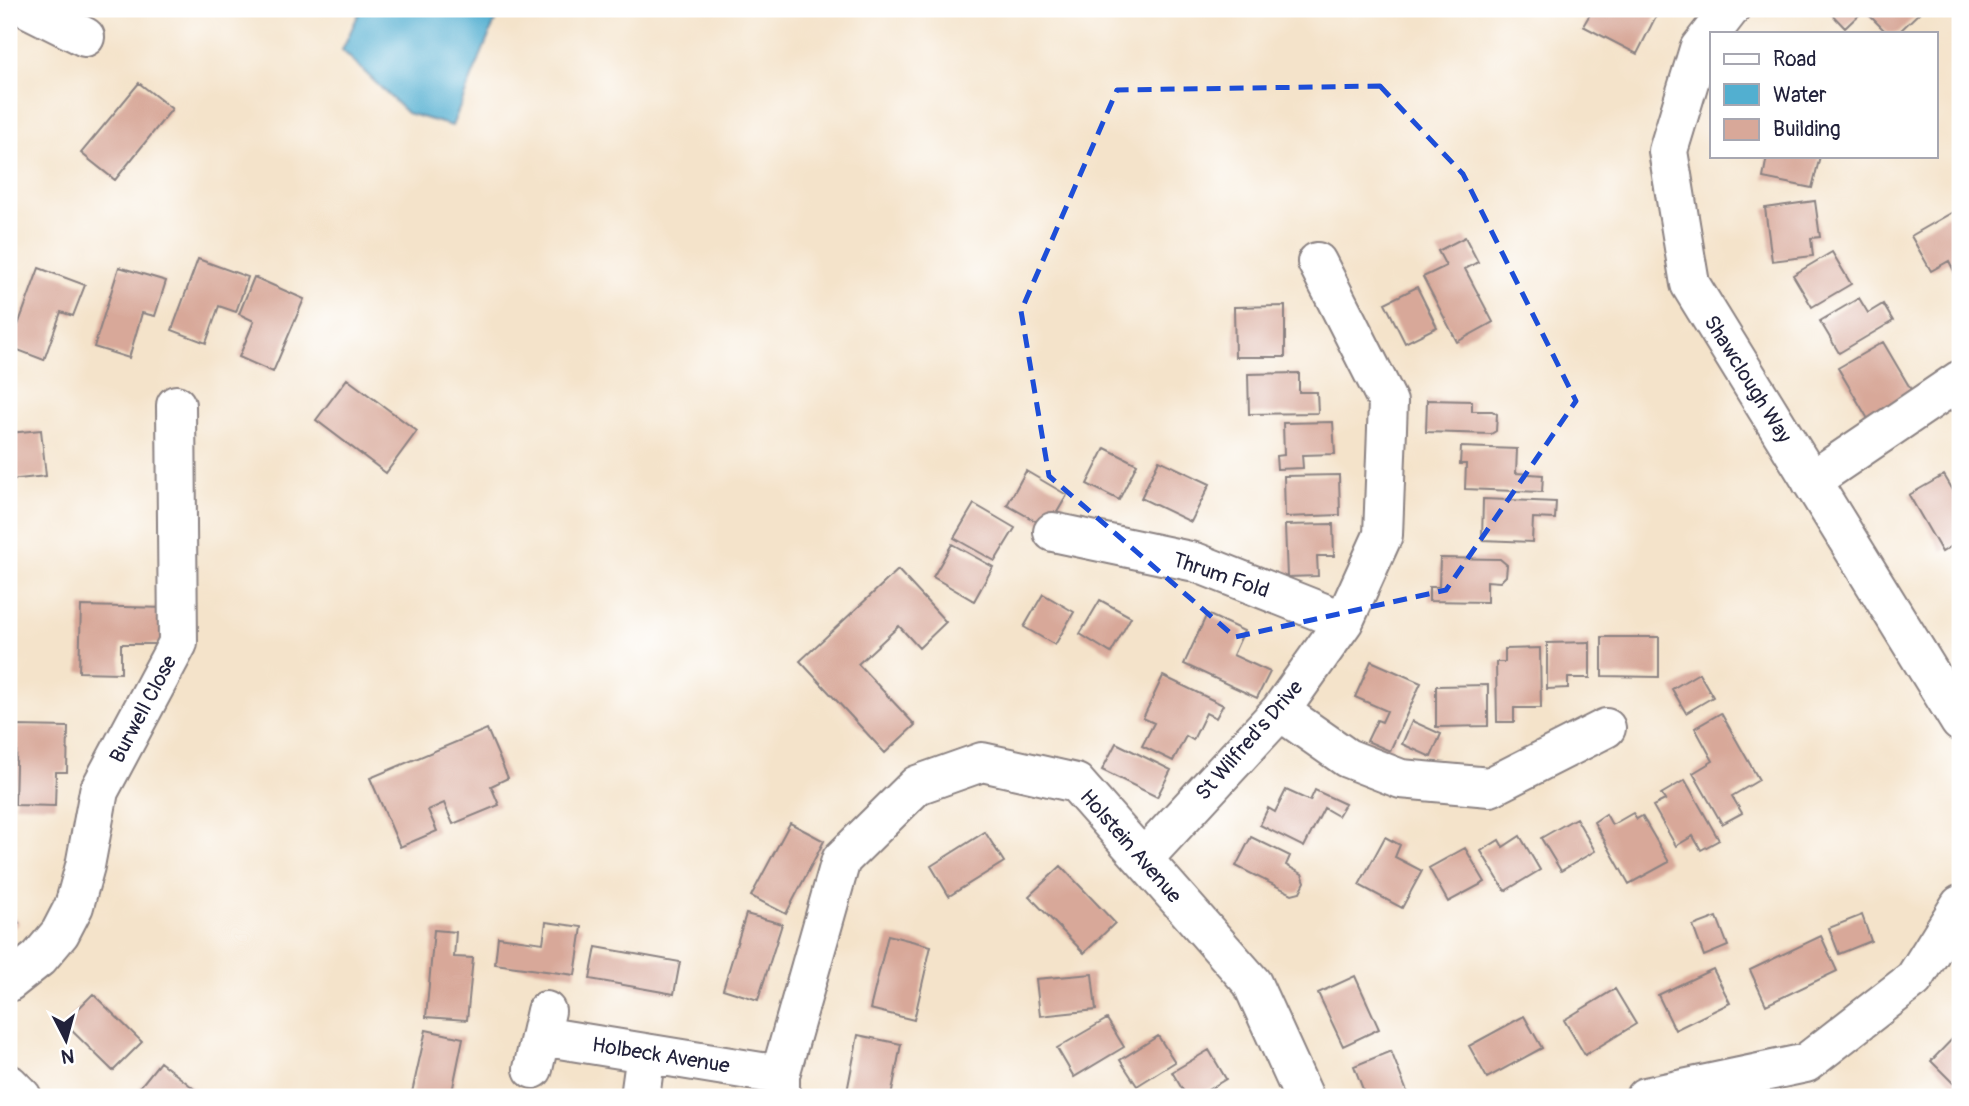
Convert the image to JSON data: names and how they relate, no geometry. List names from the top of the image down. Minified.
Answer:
{"streets":{"street":["Shawclough Way","Thrum Fold","Burwell Close","St Wilfred's Drive","Holstein Avenue","Holbeck Avenue"]},"crossings":[["Thrum Fold","St Wilfred's Drive"],["St Wilfred's Drive","Holstein Avenue"],["Holstein Avenue","Holbeck Avenue"]],"legend":["Road","Water","Building"],"north":"bottom"}
